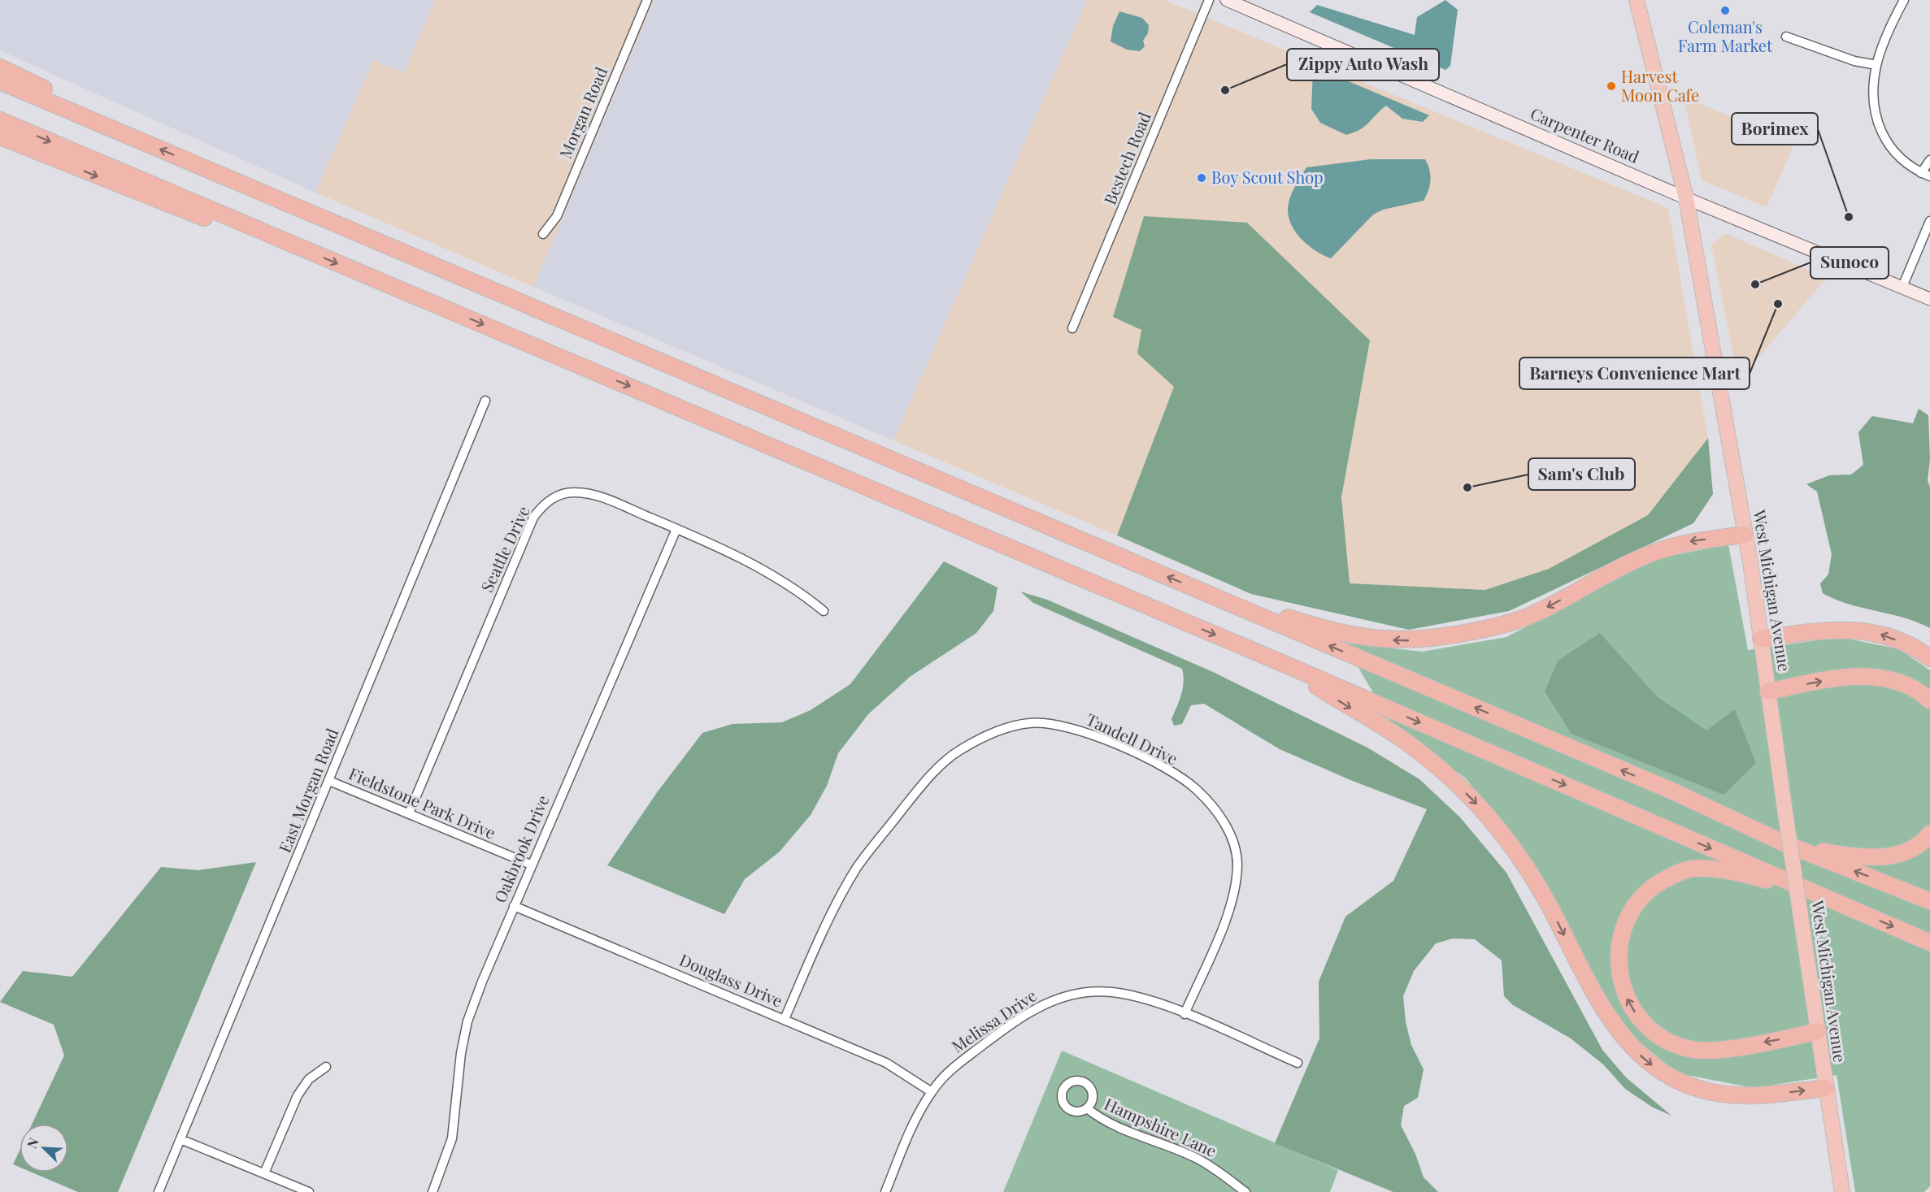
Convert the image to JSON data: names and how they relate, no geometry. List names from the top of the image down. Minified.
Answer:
{"streets":{"highway":["West Michigan Avenue"],"main road":["Carpenter Road"],"street":["Morgan Road","Bestech Road","Seattle Drive","Tandell Drive","East Morgan Road","Fieldstone Park Drive","Oakbrook Drive","Douglass Drive","Melissa Drive","Hampshire Lane"]},"crossings":[["Carpenter Road","West Michigan Avenue"],["Seattle Drive","Fieldstone Park Drive"],["Seattle Drive","Oakbrook Drive"],["Tandell Drive","Douglass Drive"],["Tandell Drive","Melissa Drive"],["East Morgan Road","Fieldstone Park Drive"],["Fieldstone Park Drive","Oakbrook Drive"],["Oakbrook Drive","Douglass Drive"],["Douglass Drive","Melissa Drive"]],"places":["Coleman's Farm Market","Harvest Moon Cafe","Zippy Auto Wash","Boy Scout Shop","Borimex","Sunoco","Barneys Convenience Mart","Sam's Club"],"north":"top left"}
